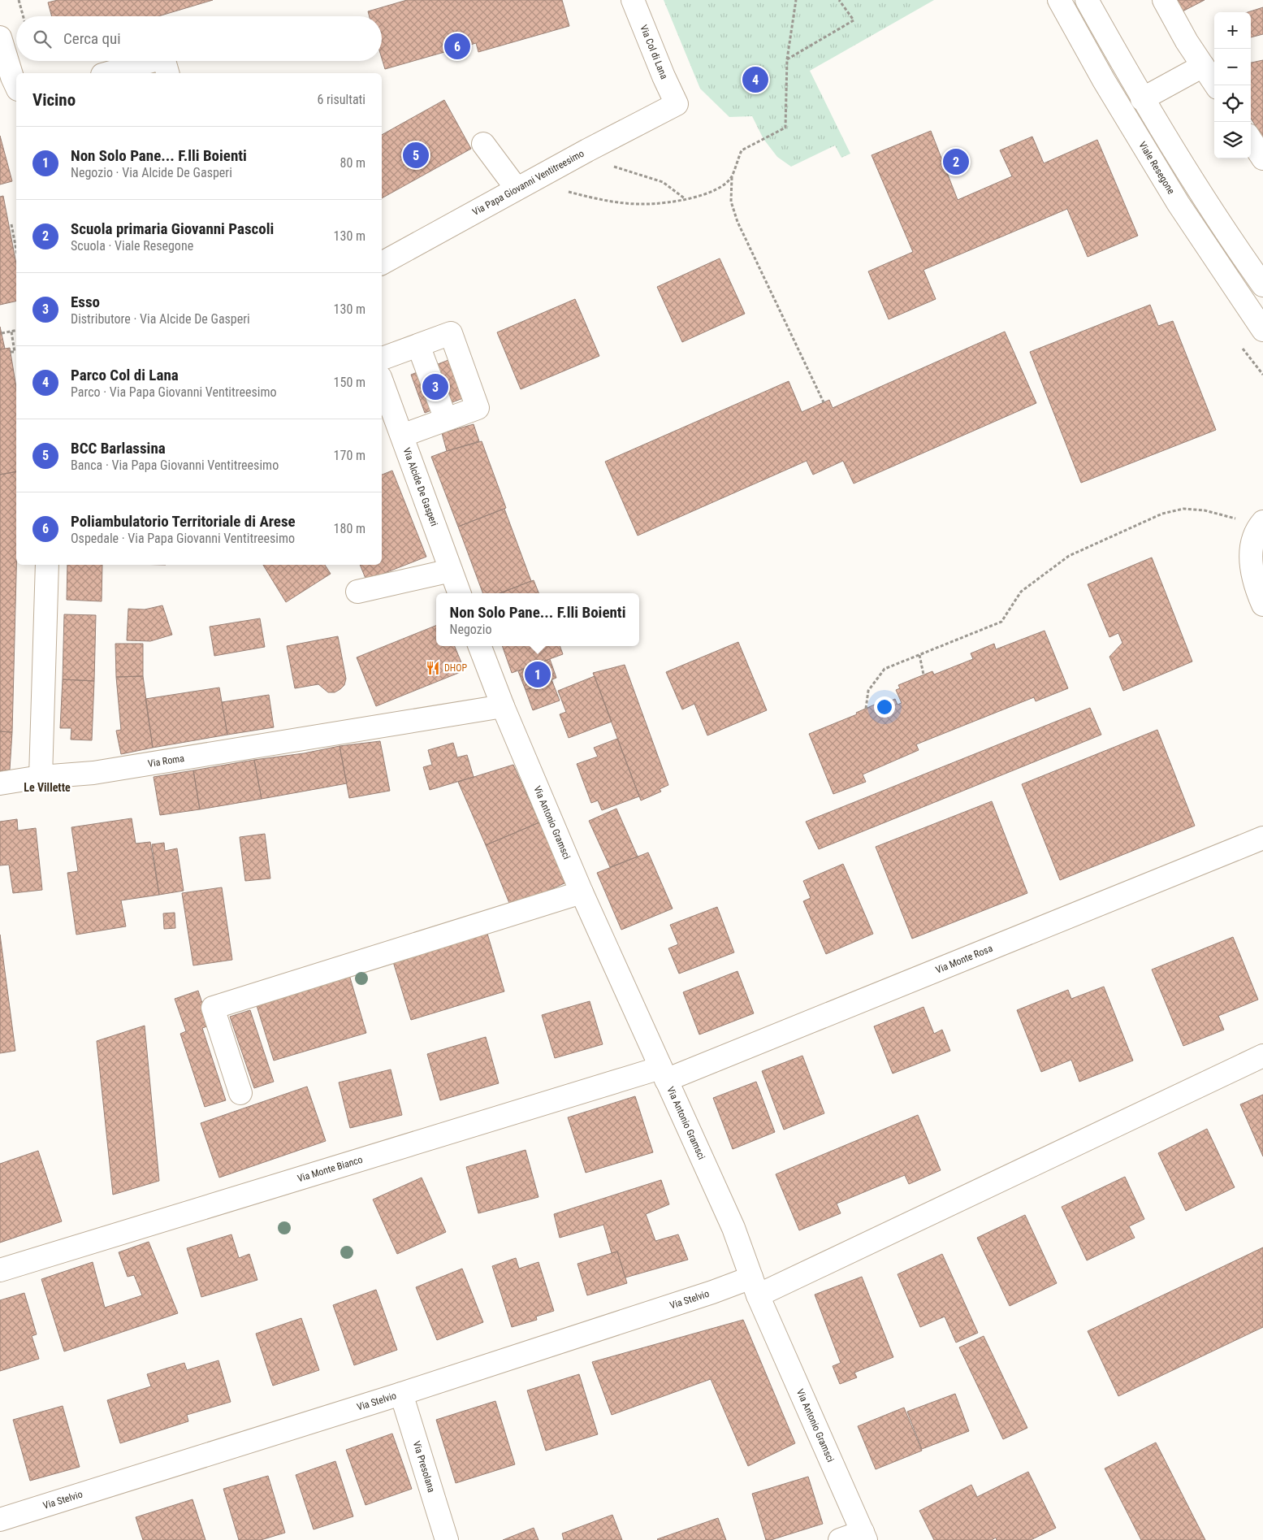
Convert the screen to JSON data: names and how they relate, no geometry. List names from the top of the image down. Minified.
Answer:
{"streets":{"street":["Via Col di Lana","Viale Resegone","Via Papa Giovanni Ventitreesimo","Via Alcide De Gasperi","Via Roma","Via Antonio Gramsci","Via Monte Rosa","Via Monte Bianco","Via Stelvio","Via Presolana"]},"crossings":[["Via Col di Lana","Via Papa Giovanni Ventitreesimo"],["Via Roma","Via Antonio Gramsci"],["Via Antonio Gramsci","Via Monte Rosa"],["Via Antonio Gramsci","Via Monte Bianco"],["Via Antonio Gramsci","Via Stelvio"],["Via Monte Rosa","Via Monte Bianco"],["Via Stelvio","Via Presolana"]],"districts":["Le Villette"],"places":{"restaurant":["DHOP"]},"page":{"map_buttons":["+","−"],"search":"Cerca qui","pins":["6","4","5","2","3","1"],"heading":["Vicino","6 risultati"],"list":[{"mark":"1","name":"Non Solo Pane... F.lli Boienti","note":"Negozio · Via Alcide De Gasperi","value":"80 m"},{"mark":"2","name":"Scuola primaria Giovanni Pascoli","note":"Scuola · Viale Resegone","value":"130 m"},{"mark":"3","name":"Esso","note":"Distributore · Via Alcide De Gasperi","value":"130 m"},{"mark":"4","name":"Parco Col di Lana","note":"Parco · Via Papa Giovanni Ventitreesimo","value":"150 m"},{"mark":"5","name":"BCC Barlassina","note":"Banca · Via Papa Giovanni Ventitreesimo","value":"170 m"},{"mark":"6","name":"Poliambulatorio Territoriale di Arese","note":"Ospedale · Via Papa Giovanni Ventitreesimo","value":"180 m"}],"popup":["Non Solo Pane... F.lli Boienti","Negozio"]}}
